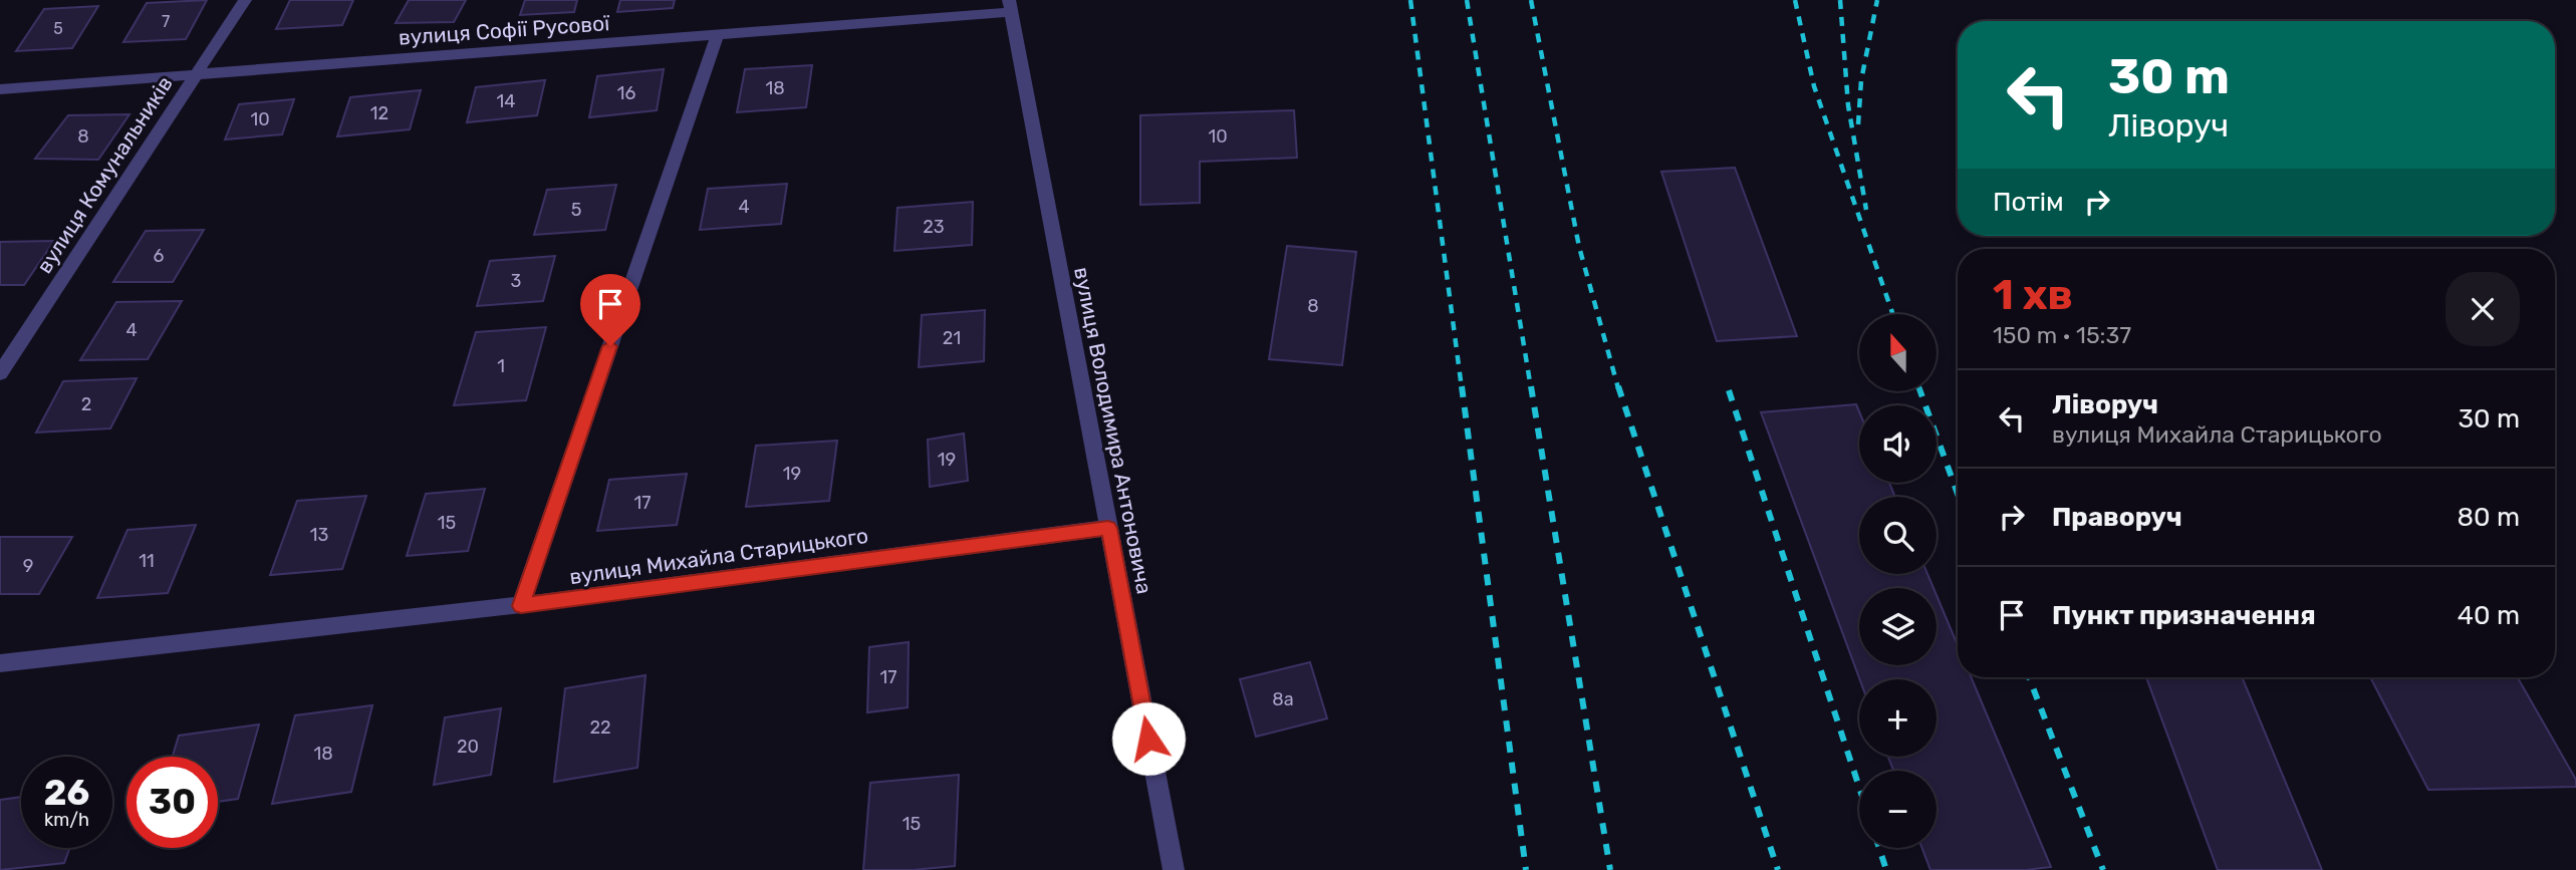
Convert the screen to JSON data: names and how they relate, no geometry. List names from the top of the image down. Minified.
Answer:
{"streets":{"street":["вулиця Софії Русової","вулиця Комунальників","вулиця Володимира Антоновича","вулиця Михайла Старицького"]},"crossings":[["вулиця Софії Русової","вулиця Комунальників"],["вулиця Софії Русової","вулиця Володимира Антоновича"],["вулиця Володимира Антоновича","вулиця Михайла Старицького"]],"house_numbers":["7","5","18","16","14","12","10","8","10","4","5","23","6","3","8","4","21","1","2","19","19","17","15","13","11","9","17","8а","22","20","18","15"],"north":"top","page":{"turn":["30 m","Ліворуч"],"then":"Потім","heading":["1 хв","150 m · 15:37"],"map_buttons":["+","−"],"list":[{"name":"Ліворуч","note":"вулиця Михайла Старицького","value":"30 m"},{"name":"Праворуч","value":"80 m"},{"name":"Пункт призначення","value":"40 m"}],"speed":"26 km/h","limit":"30"}}
